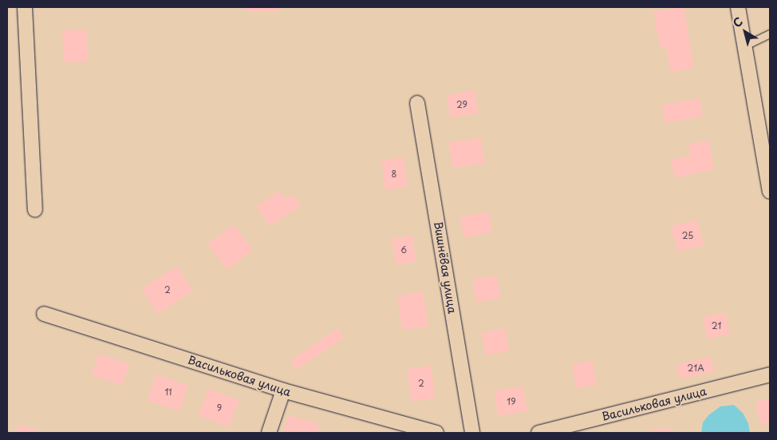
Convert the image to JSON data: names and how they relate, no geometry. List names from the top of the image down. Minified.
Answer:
{"streets":{"street":["Вишнёвая улица","Васильковая улица"]},"house_numbers":["29","8","25","6","2","21","21А","2","11","19","9"],"north":"top left"}
